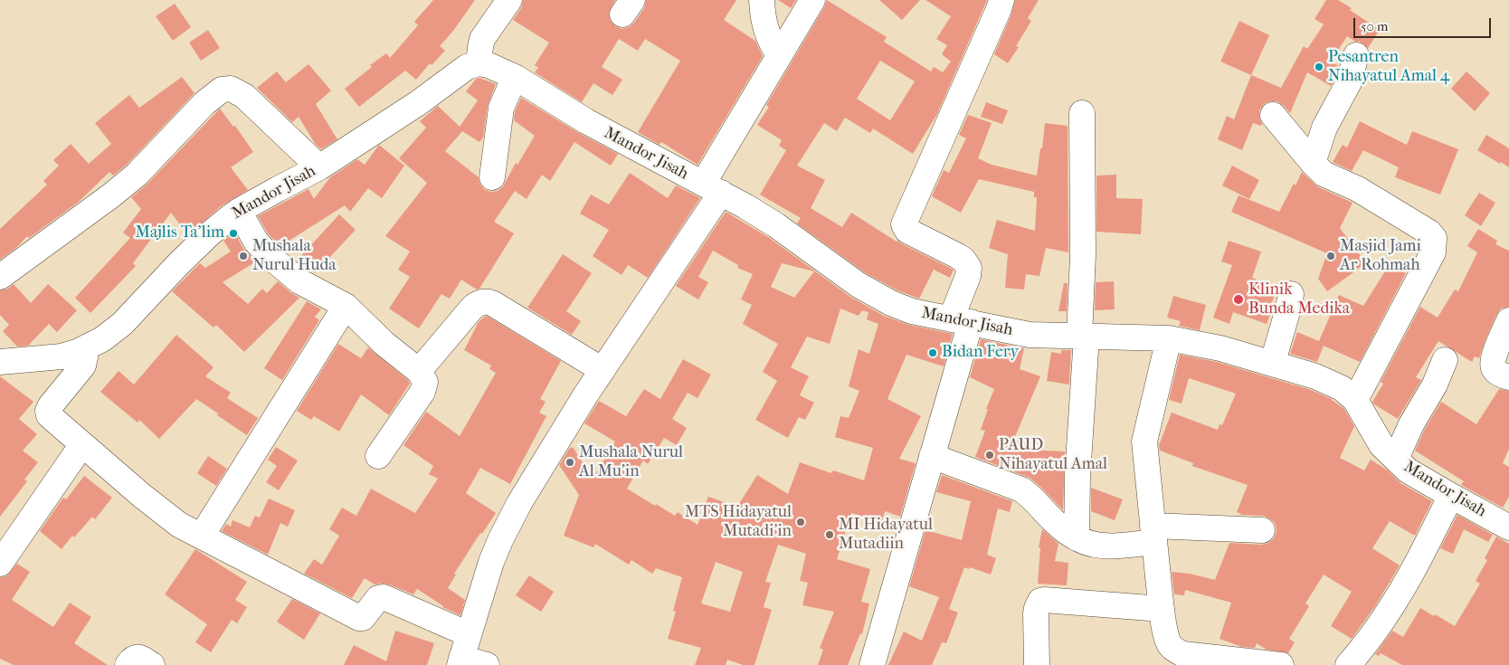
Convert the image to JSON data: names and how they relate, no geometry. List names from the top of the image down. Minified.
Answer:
{"streets":{"street":["Mandor Jisah"]},"places":["Pesantren Nihayatul Amal 4","Majlis Ta'lim","Mushala Nurul Huda","Masjid Jami Ar Rohmah","Klinik Bunda Medika","Bidan Fery","PAUD Nihayatul Amal","Mushala Nurul Al Mu'in","MTS Hidayatul Mutadi'in","MI Hidayatul Mutadiin"],"scale_bar":"50 m"}
